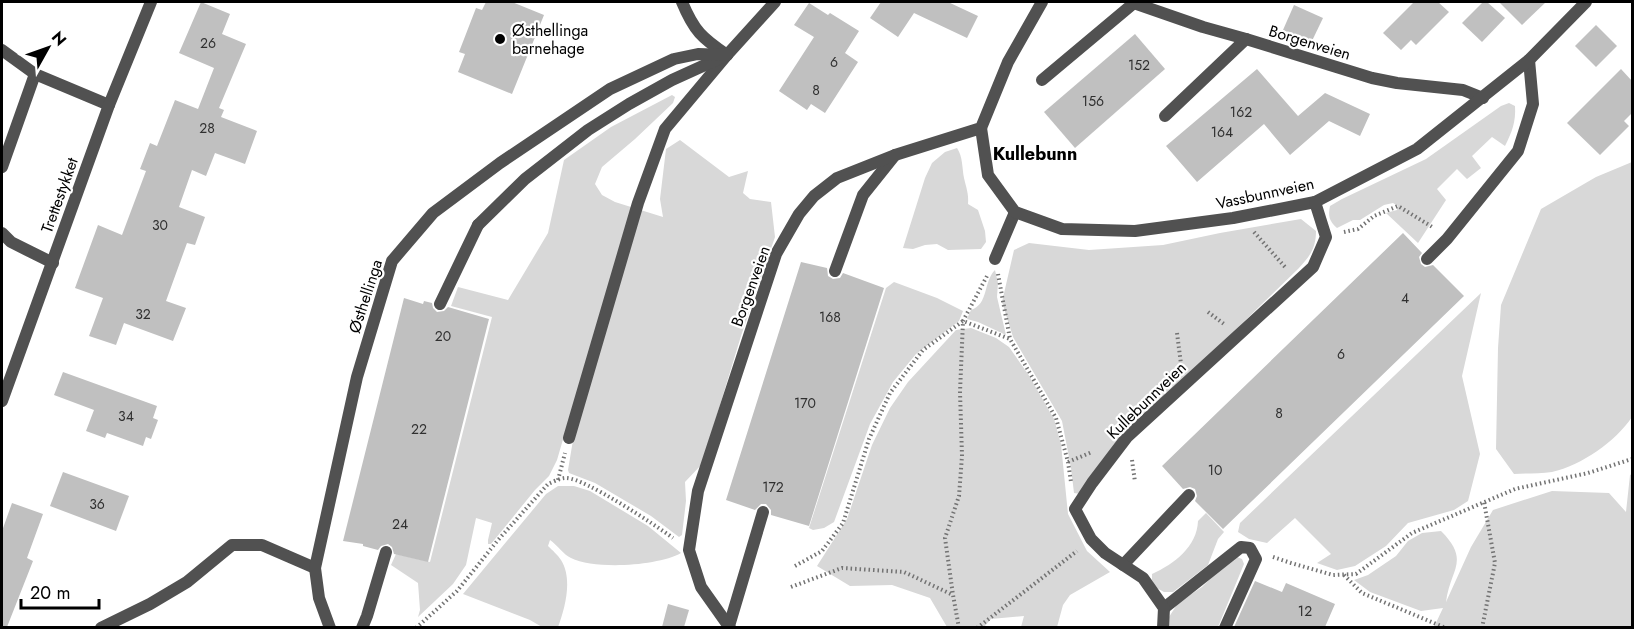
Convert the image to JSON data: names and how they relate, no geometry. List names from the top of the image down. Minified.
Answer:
{"streets":{"street":["Borgenveien","Vassbunnveien","Trettestykket","Østhellinga","Kullebunnveien"]},"crossings":[["Borgenveien","Vassbunnveien"]],"districts":["Kullebunn"],"places":["Østhellinga barnehage"],"house_numbers":["26","6","152","8","156","162","28","164","30","4","32","168","20","6","170","8","34","22","10","172","36","24","12"],"scale_bar":"20 m","north":"top right"}
